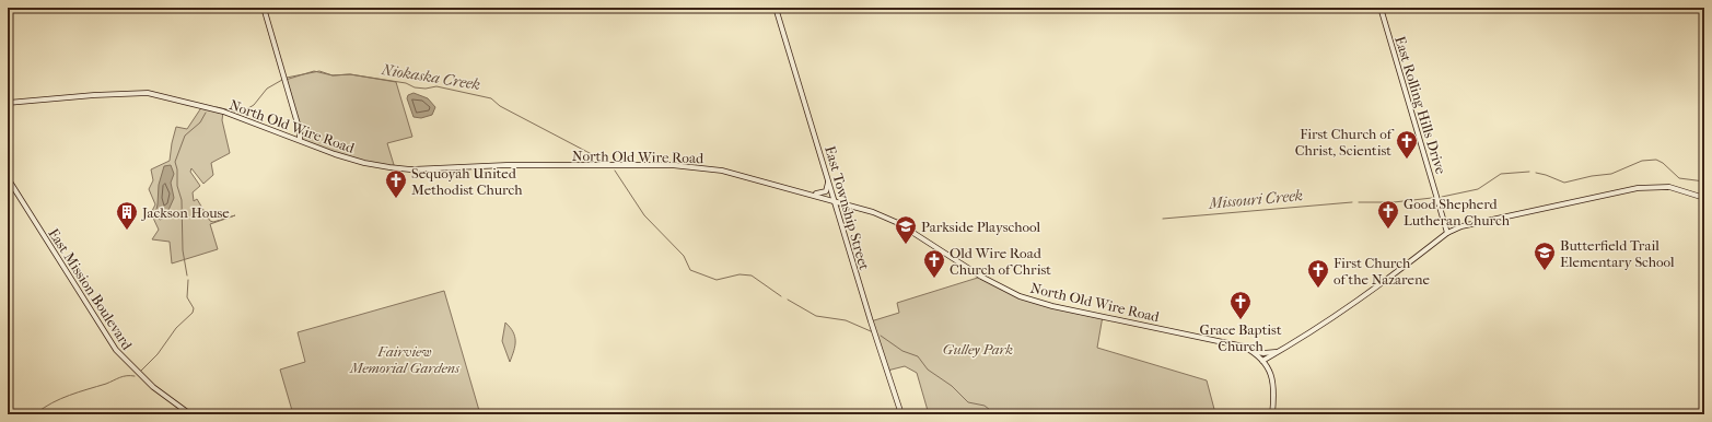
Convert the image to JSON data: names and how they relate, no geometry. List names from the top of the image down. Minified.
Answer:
{"streets":{"street":["East Rolling Hills Drive","North Old Wire Road","East Township Street","East Mission Boulevard"]},"crossings":[["North Old Wire Road","East Township Street"]],"water":["Niokaska Creek","Missouri Creek"],"parks":["Gulley Park","Fairview Memorial Gardens"],"places":{"church":["First Church of Christ, Scientist","Sequoyah United Methodist Church","Good Shepherd Lutheran Church","Old Wire Road Church of Christ","First Church of the Nazarene","Grace Baptist Church"],"building":["Jackson House"],"school or university":["Parkside Playschool","Butterfield Trail Elementary School"]}}
